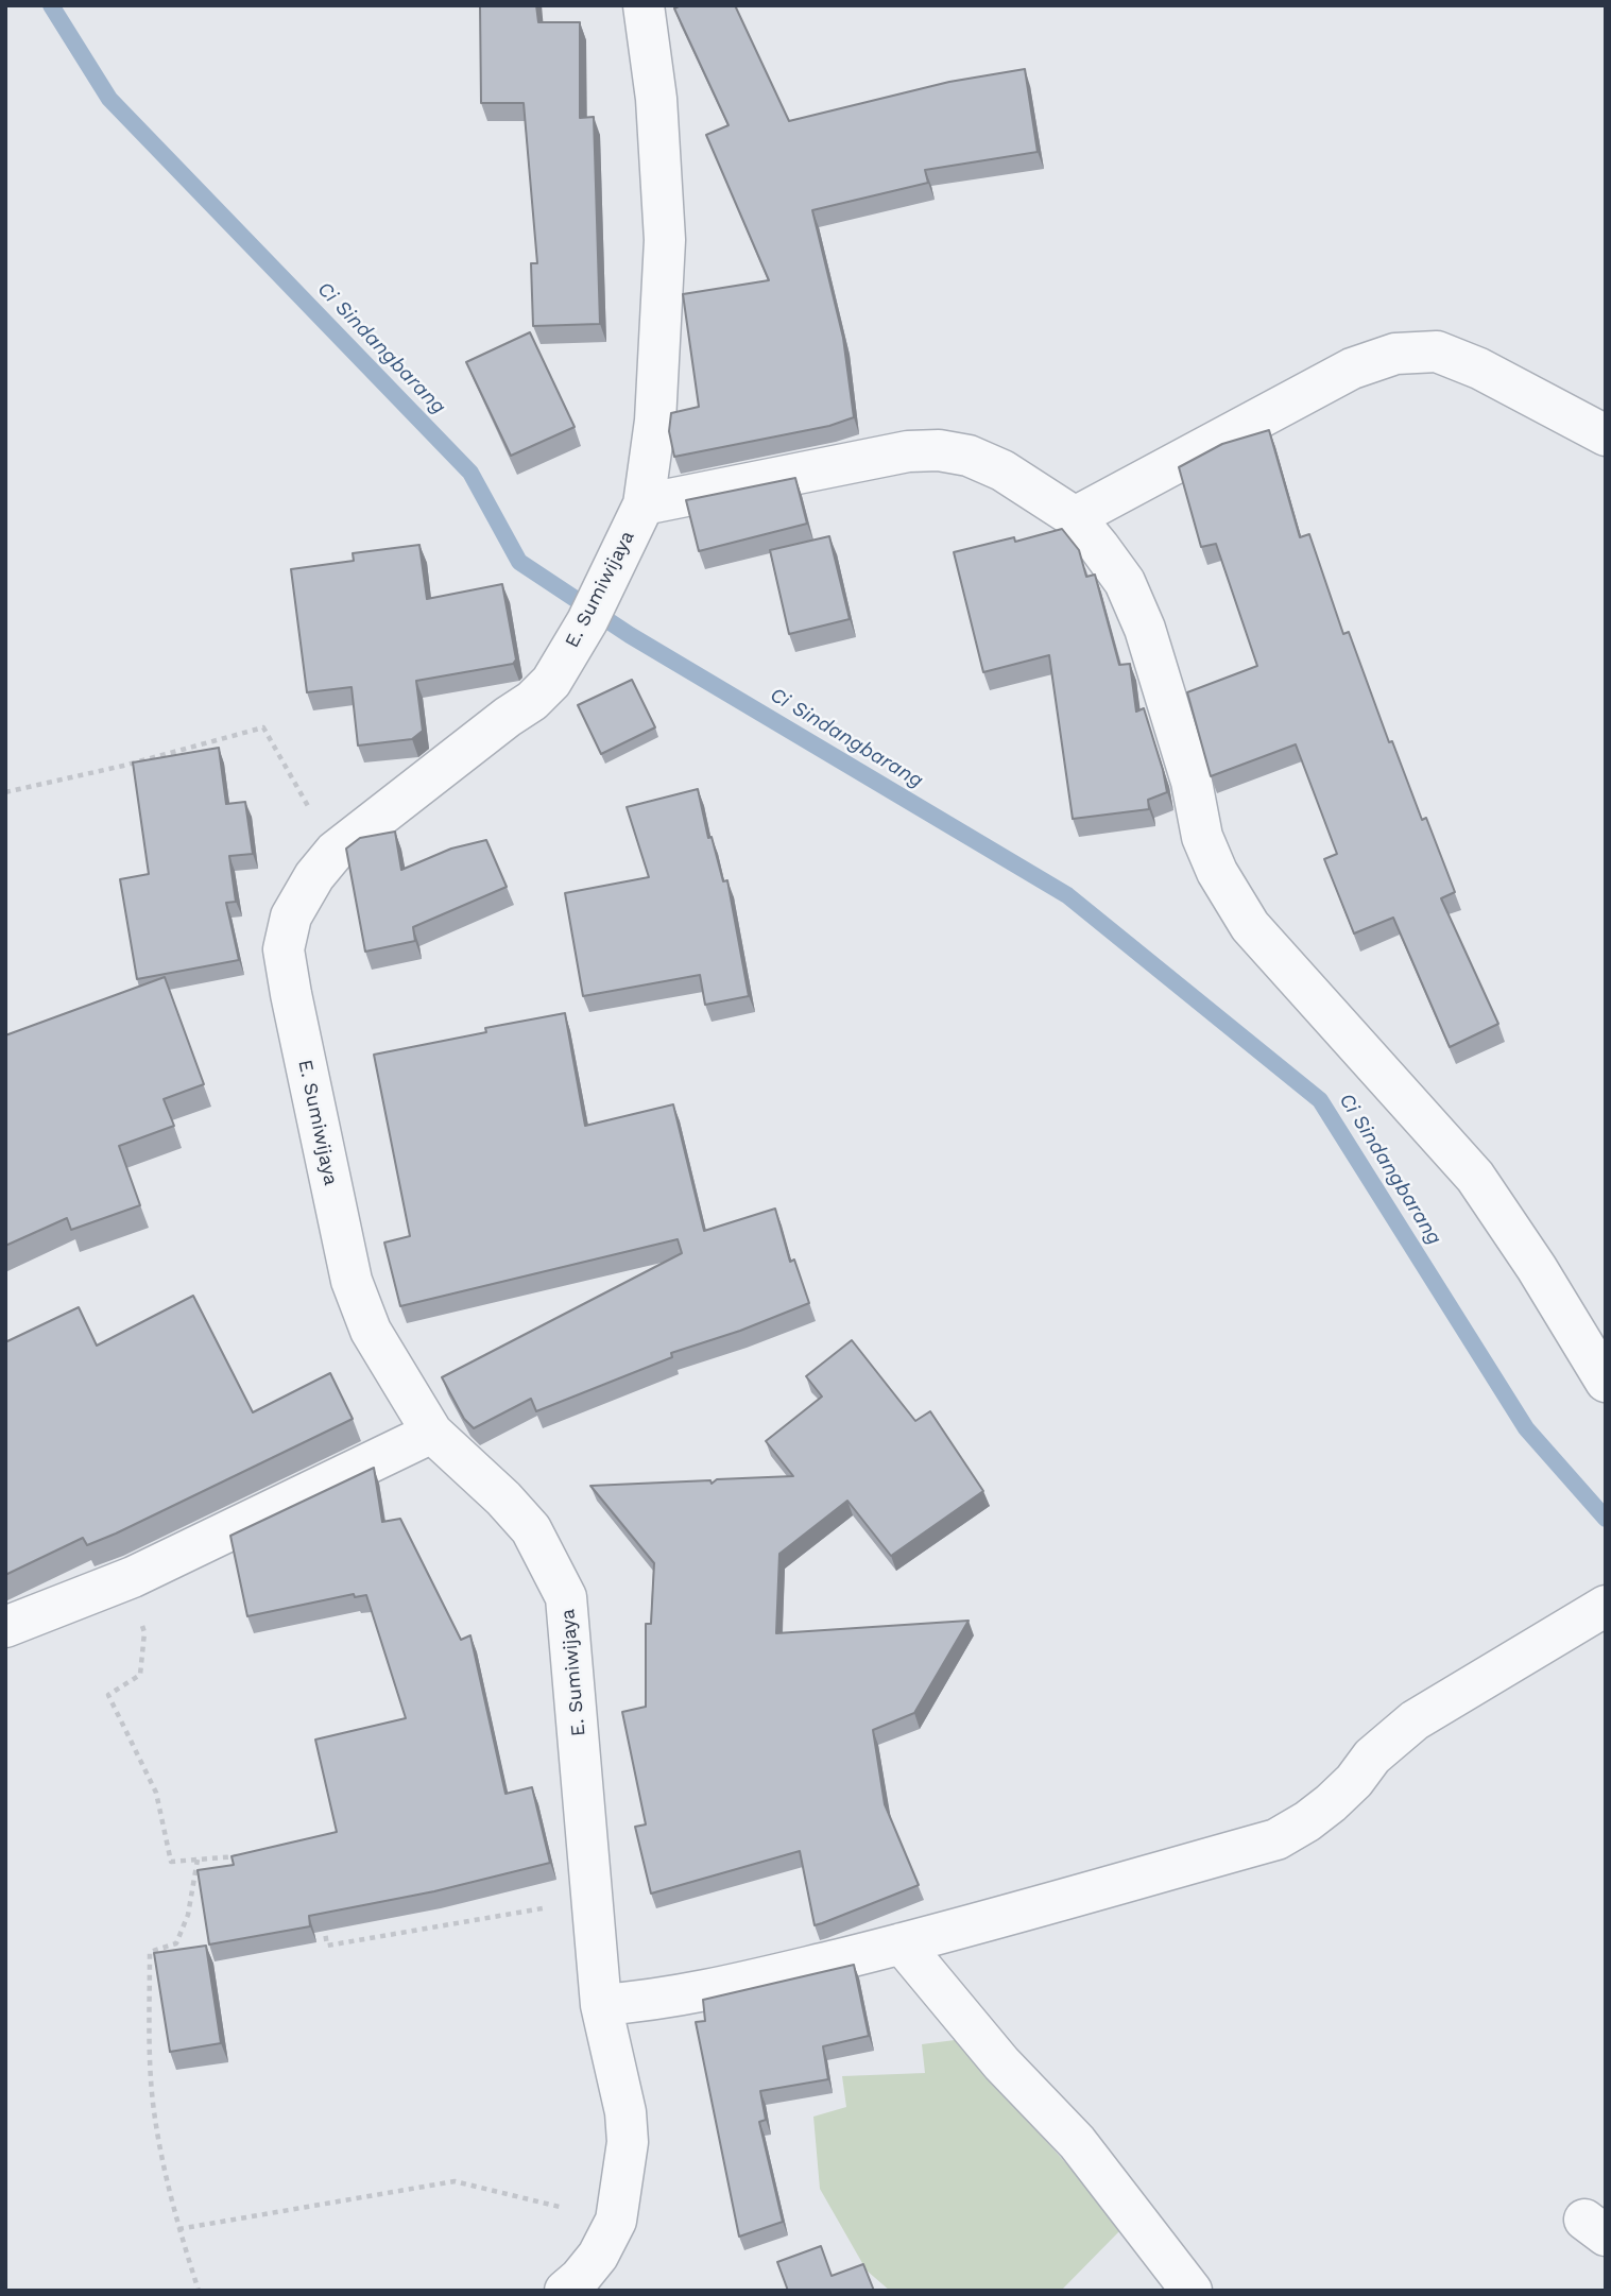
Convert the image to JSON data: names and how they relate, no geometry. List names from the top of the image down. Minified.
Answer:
{"streets":{"street":["E. Sumiwijaya"]},"water":["Ci Sindangbarang"]}
